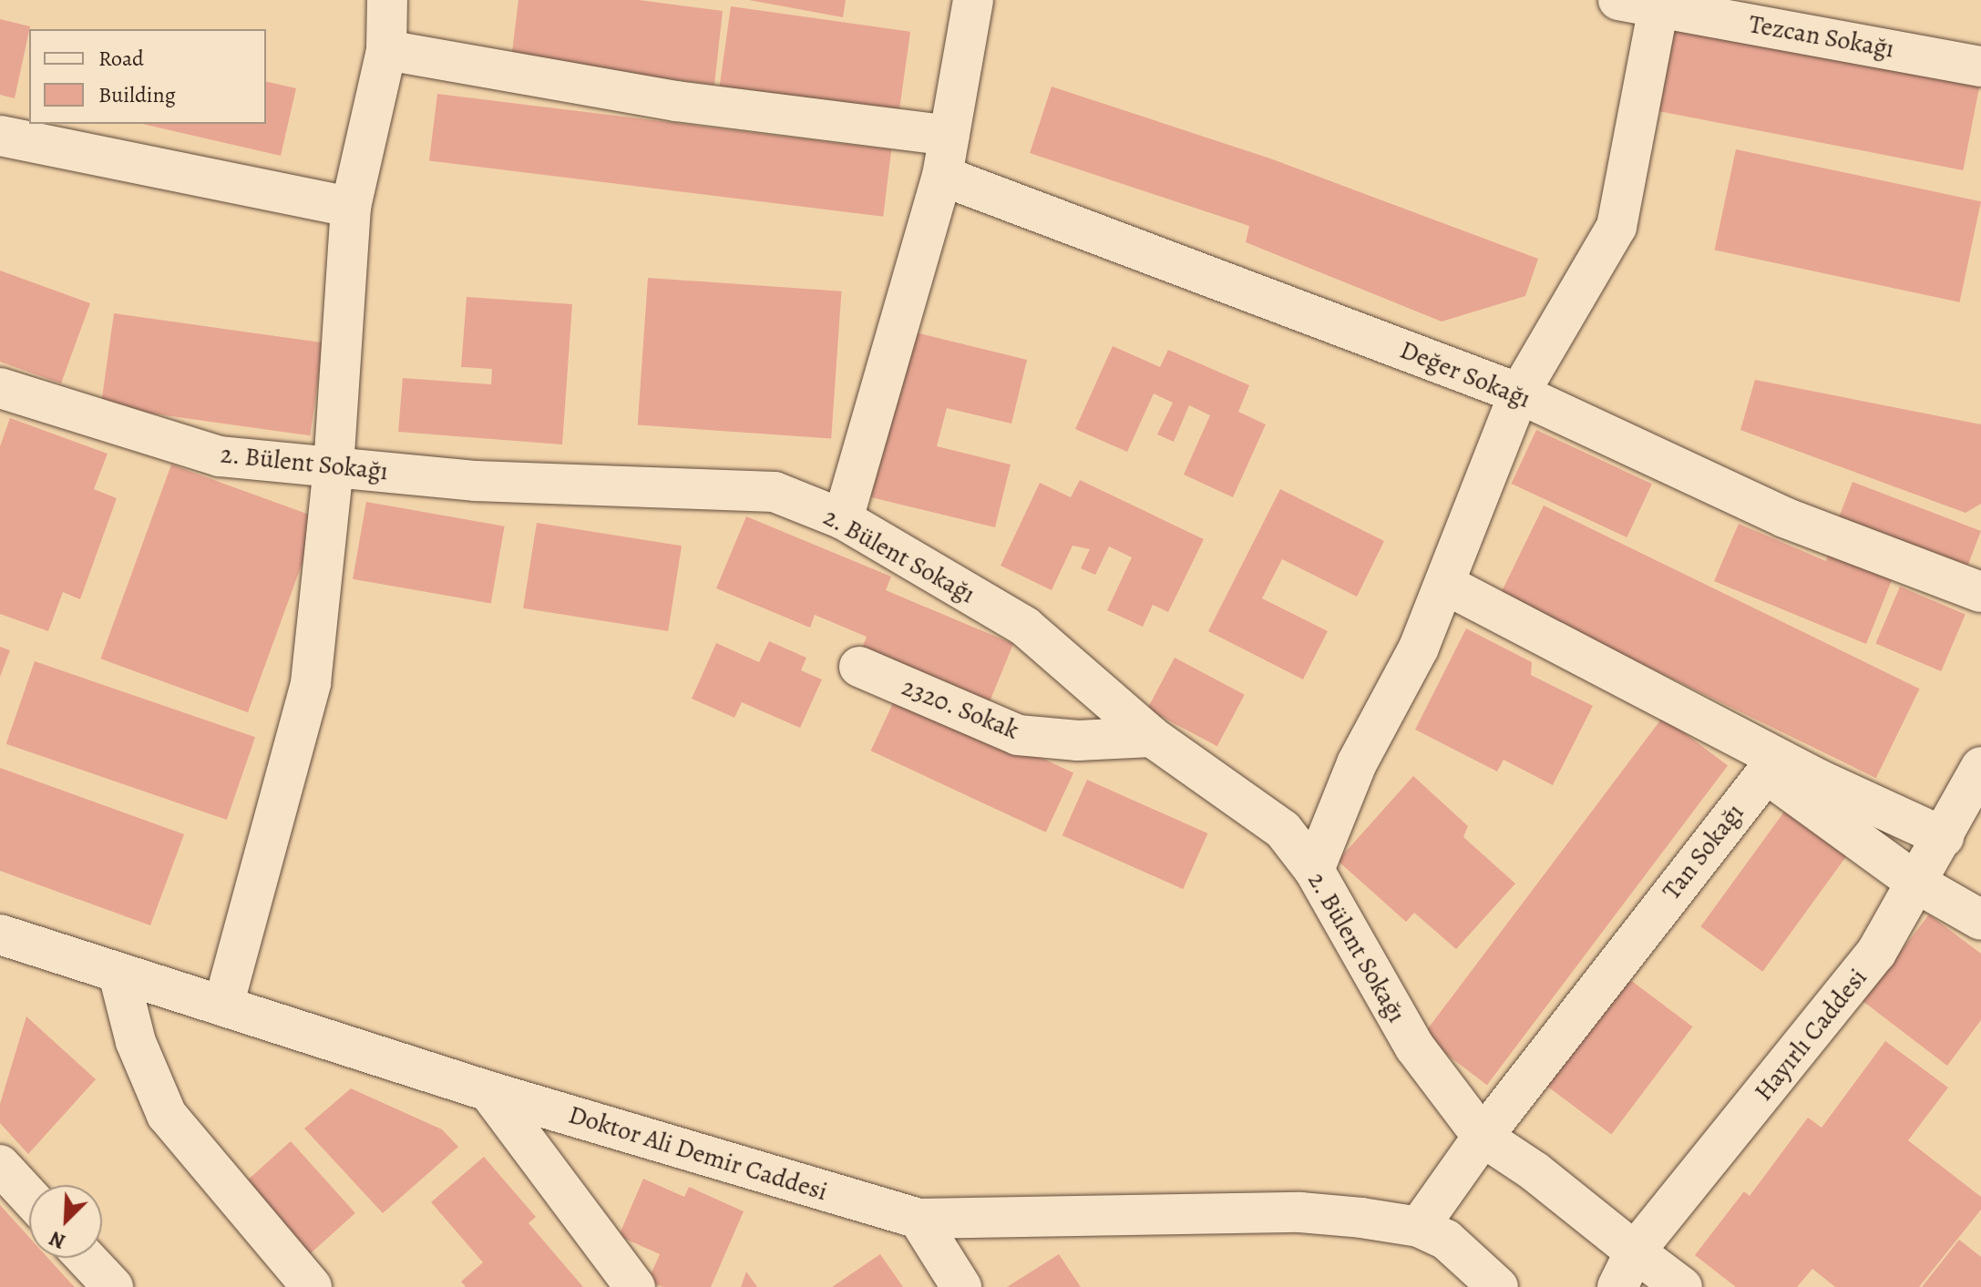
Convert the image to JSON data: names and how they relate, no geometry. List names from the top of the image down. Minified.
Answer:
{"streets":{"street":["Tezcan Sokağı","Değer Sokağı","2. Bülent Sokağı","2320. Sokak","Tan Sokağı","Hayırlı Caddesi","Doktor Ali Demir Caddesi"]},"crossings":[["2. Bülent Sokağı","2320. Sokak"],["2. Bülent Sokağı","Tan Sokağı"],["2. Bülent Sokağı","Hayırlı Caddesi"],["Tan Sokağı","Hayırlı Caddesi"]],"legend":["Road","Building"],"north":"bottom left"}
